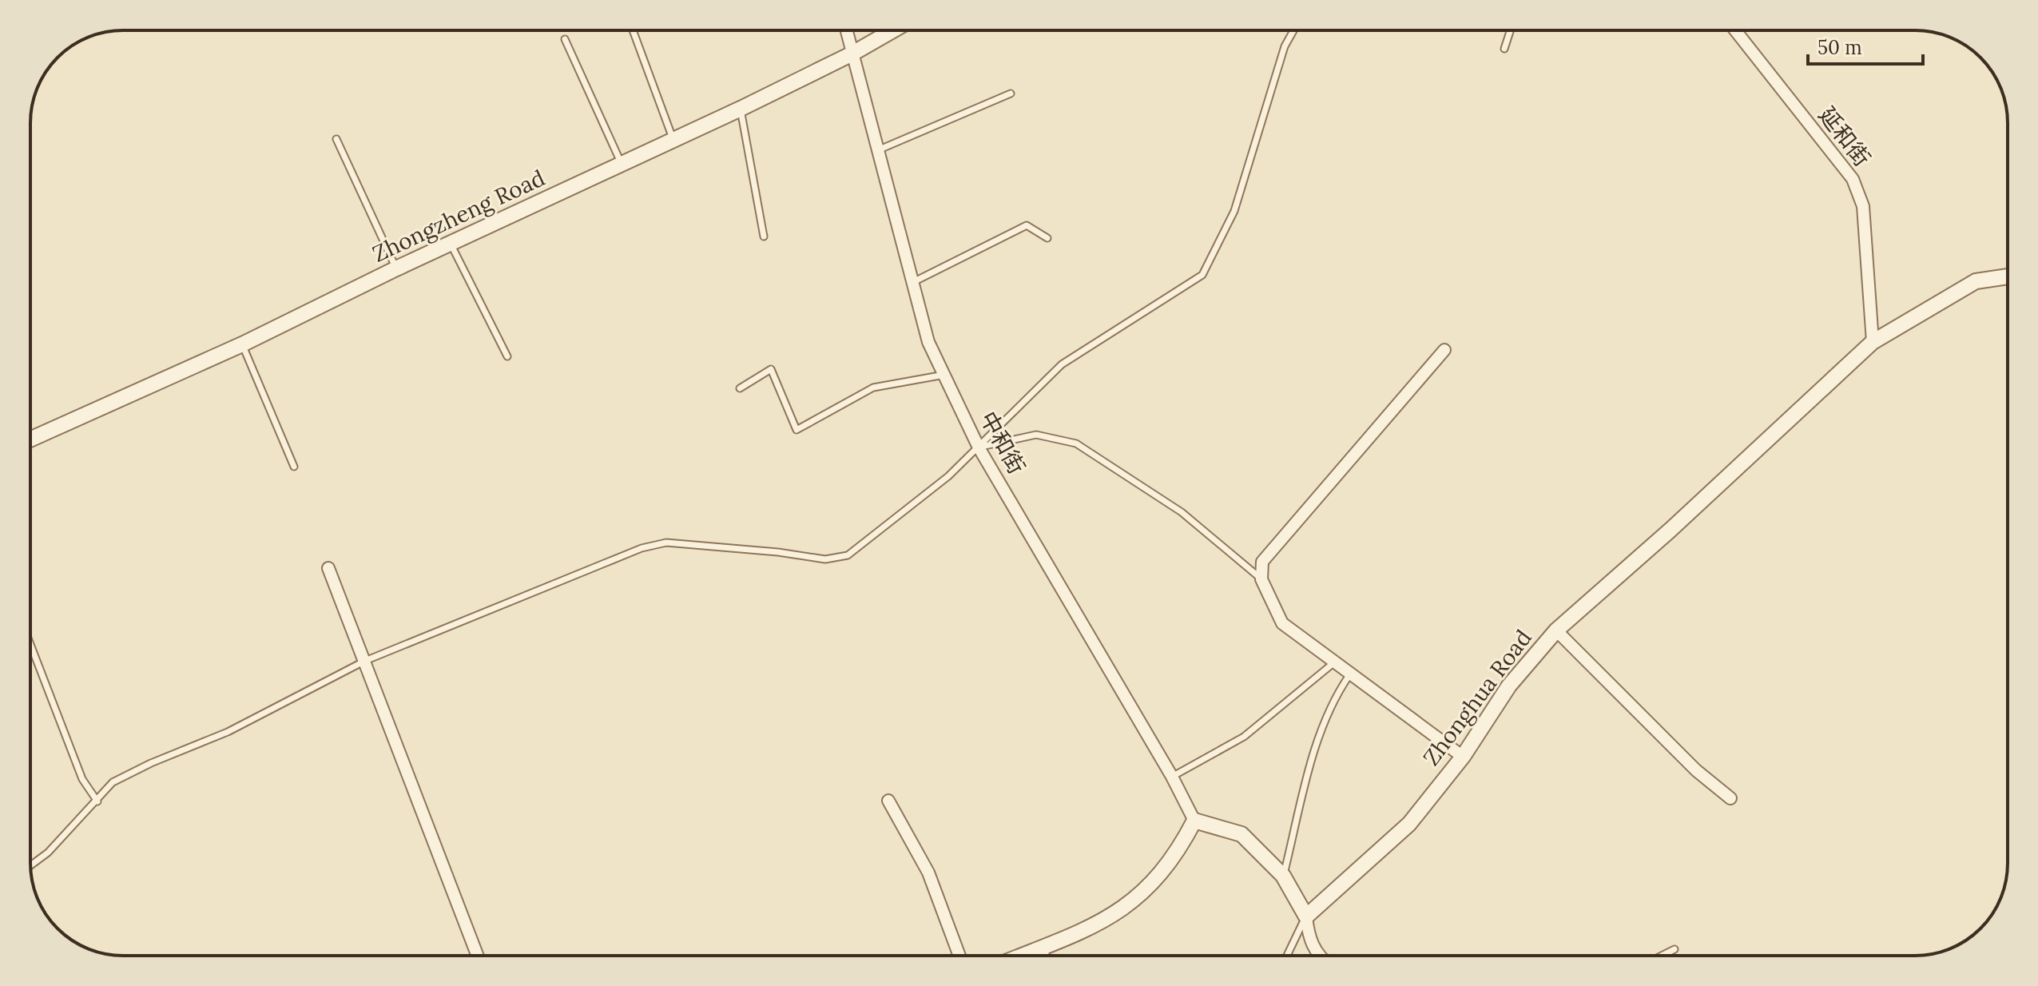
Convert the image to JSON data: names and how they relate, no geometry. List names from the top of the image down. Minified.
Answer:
{"streets":{"street":["延和街","Zhongzheng Road","中和街","Zhonghua Road"]},"crossings":[["延和街","Zhonghua Road"],["Zhongzheng Road","中和街"]],"scale_bar":"50 m"}
